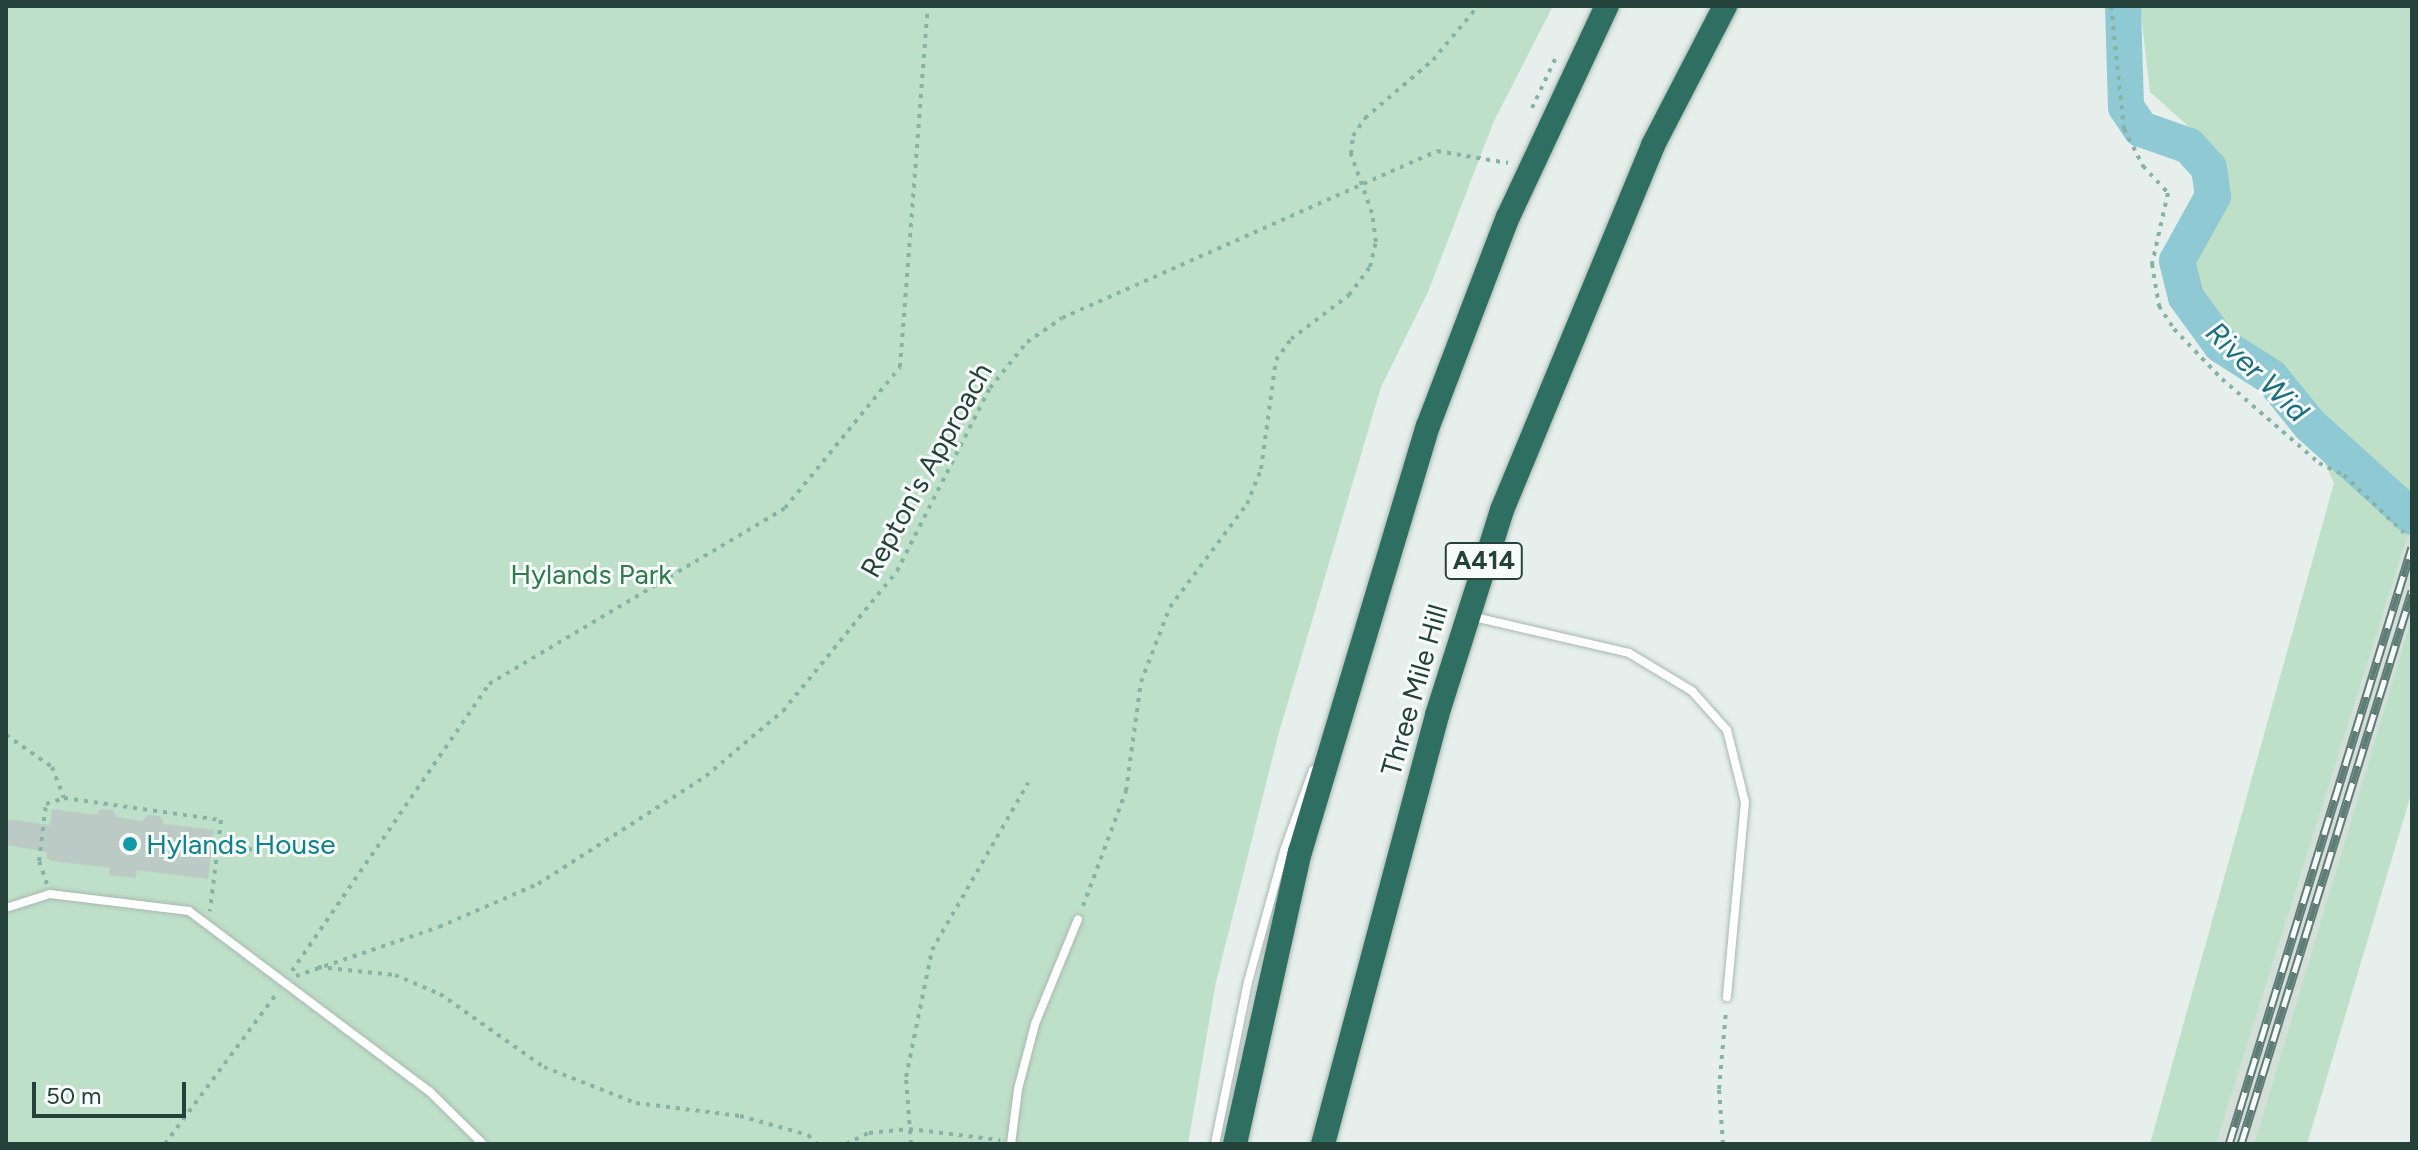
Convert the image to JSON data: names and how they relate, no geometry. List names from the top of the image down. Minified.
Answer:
{"streets":{"highway":["A414","Three Mile Hill"],"path":["Repton's Approach"]},"water":["River Wid"],"parks":["Hylands Park"],"places":["Hylands House"],"scale_bar":"50 m"}
